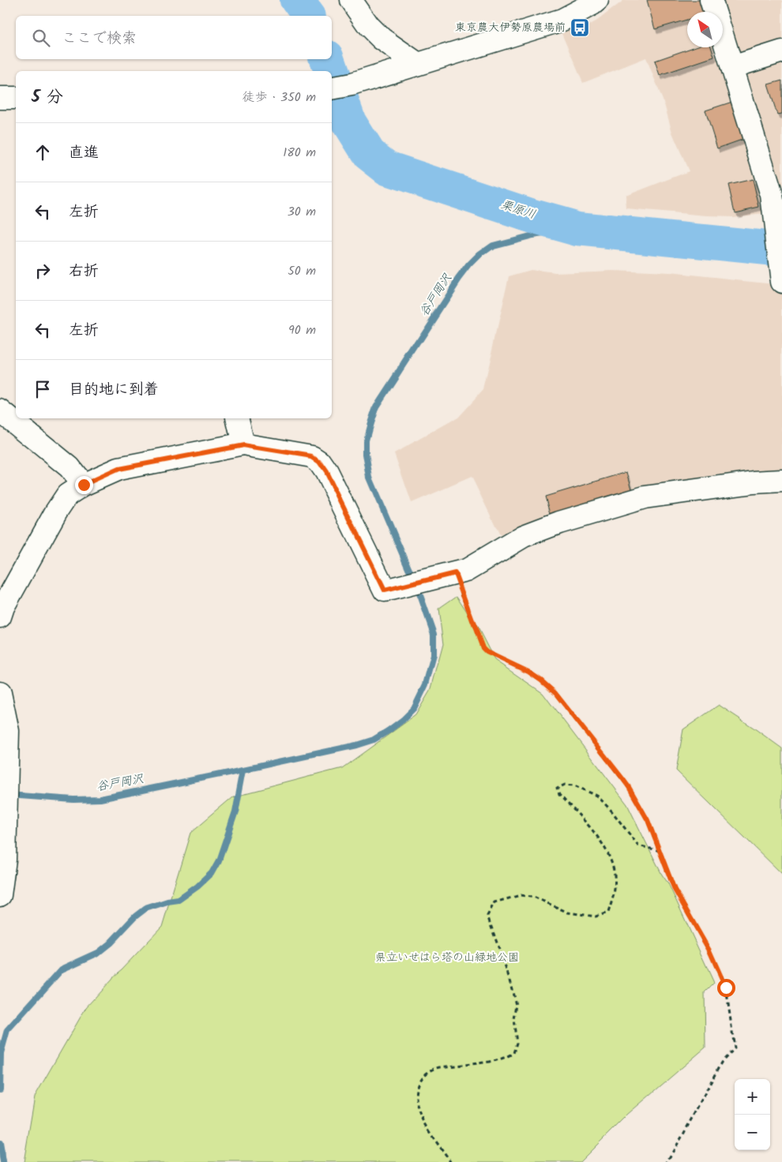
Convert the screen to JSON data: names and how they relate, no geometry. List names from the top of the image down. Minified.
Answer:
{"water":["栗原川","谷戸岡沢"],"parks":["県立いせはら塔の山緑地公園"],"places":{"bus stop":["東京農大伊勢原農場前"]},"north":"top left","page":{"search":"ここで検索","heading":["5 分","徒歩 · 350 m"],"list":[["直進","180 m"],["左折","30 m"],["右折","50 m"],["左折","90 m"],"目的地に到着"],"map_buttons":["+","−"]}}
